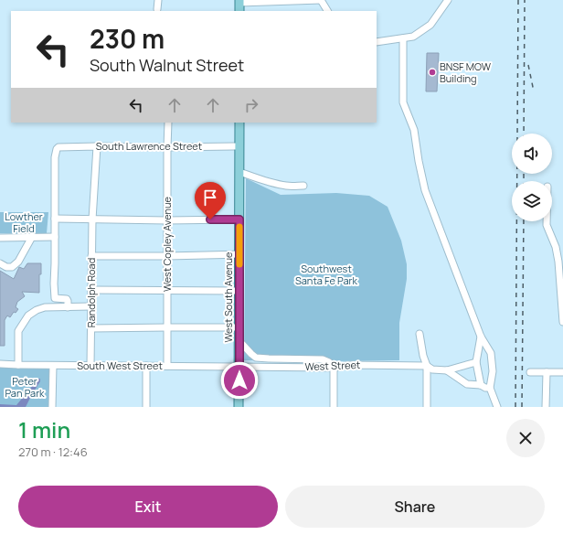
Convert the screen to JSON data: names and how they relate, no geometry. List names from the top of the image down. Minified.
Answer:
{"streets":{"main road":["West South Avenue"],"street":["South Lawrence Street","West Copley Avenue","Randolph Road","South West Street","West Street"]},"crossings":[["South Lawrence Street","West Copley Avenue"],["South Lawrence Street","Randolph Road"],["South Lawrence Street","West South Avenue"],["West Copley Avenue","South West Street"],["Randolph Road","South West Street"],["West South Avenue","South West Street"],["West South Avenue","West Street"],["South West Street","West Street"]],"parks":["Lowther Field","Southwest Santa Fe Park","Peter Pan Park"],"places":["BNSF MOW Building"],"page":{"turn":["230 m","South Walnut Street"],"heading":["1 min","270 m · 12:46"],"buttons":["Exit","Share"]}}
